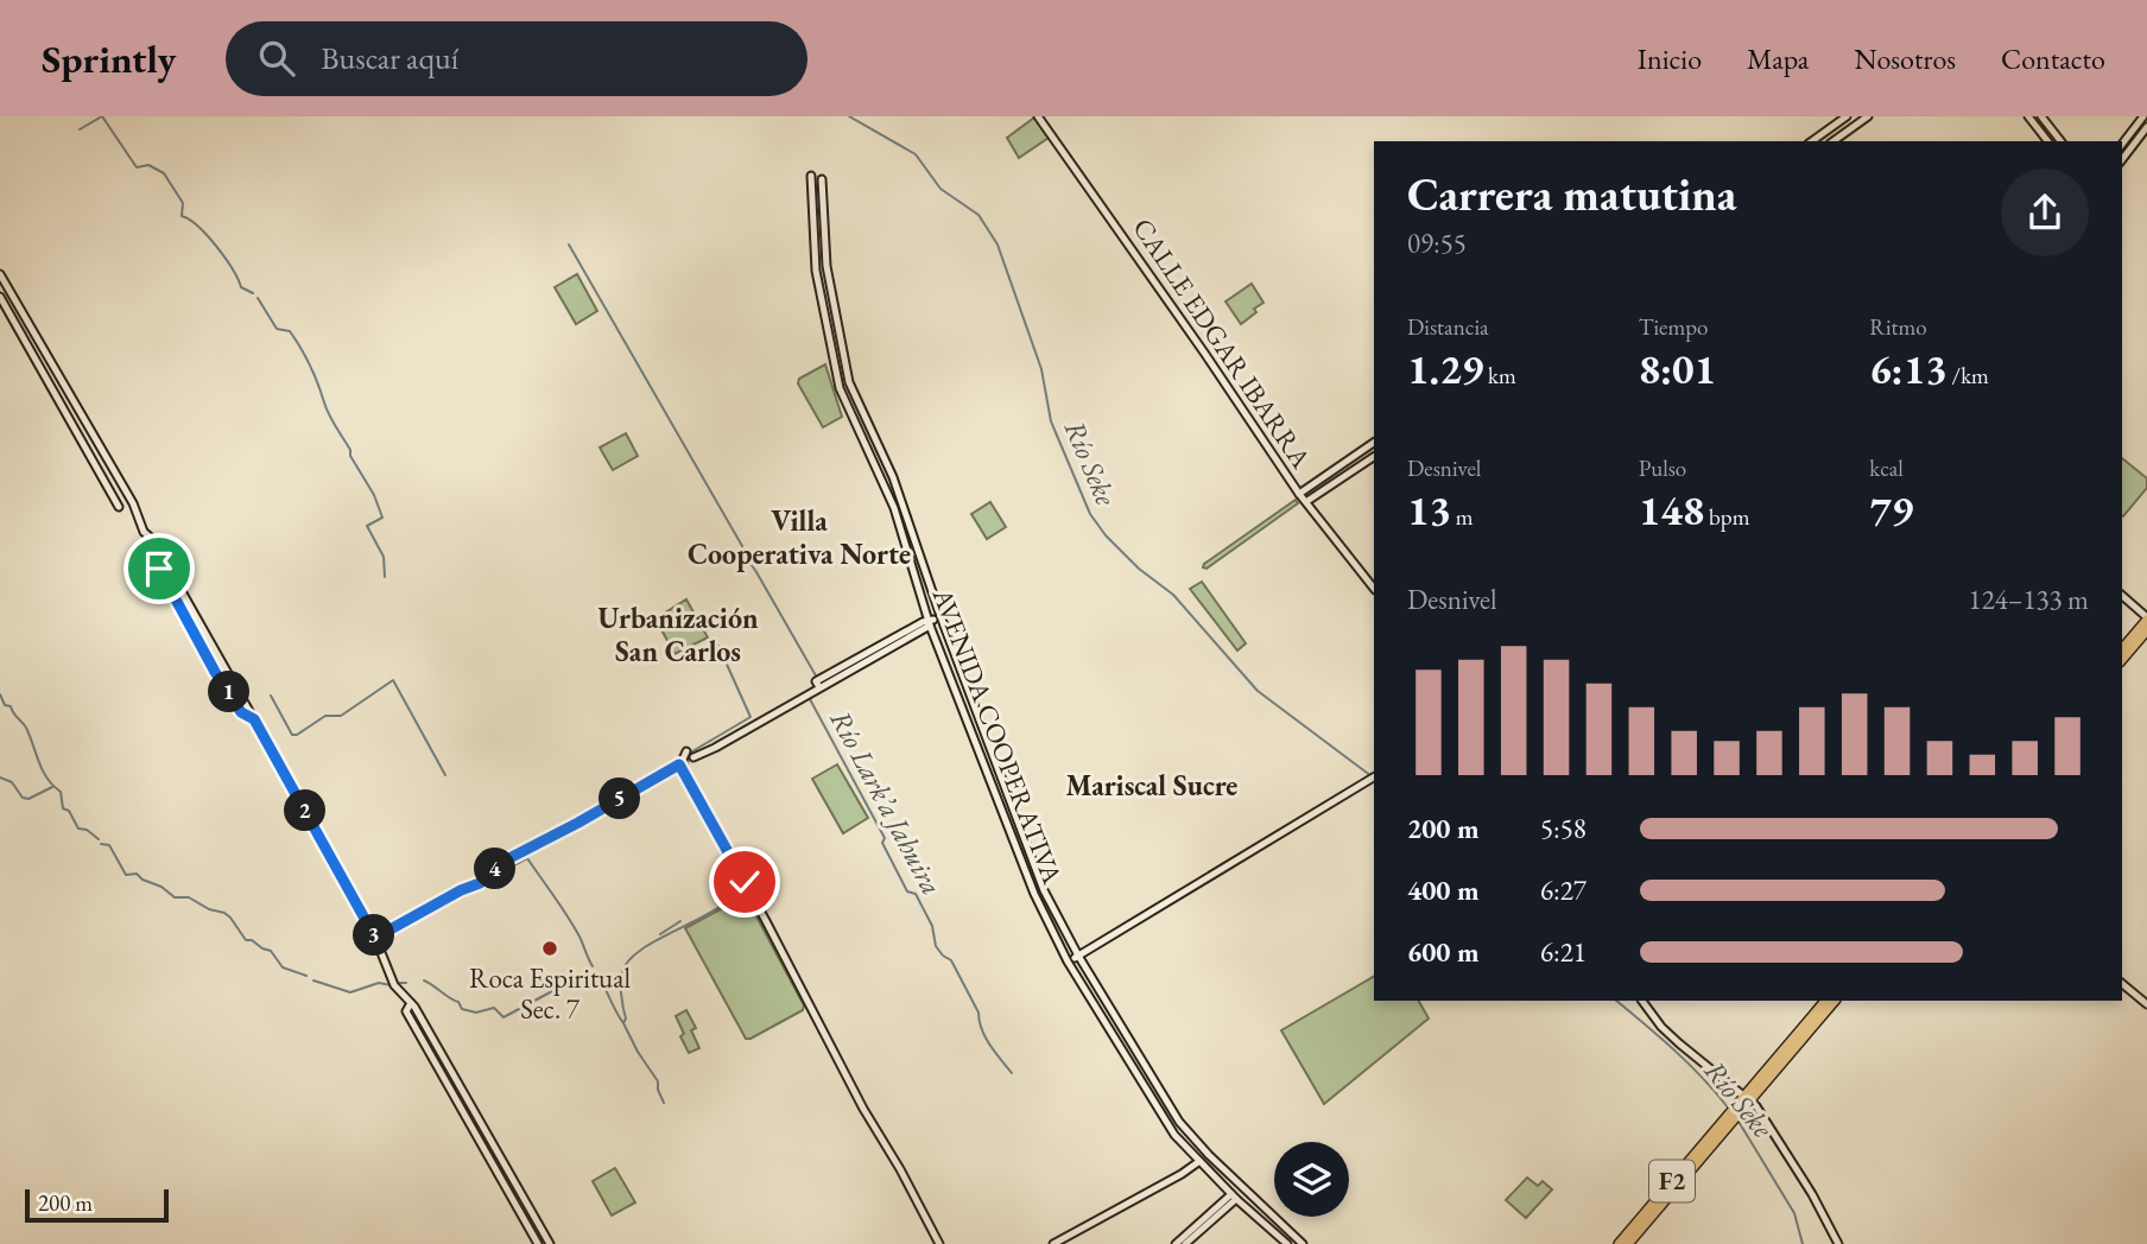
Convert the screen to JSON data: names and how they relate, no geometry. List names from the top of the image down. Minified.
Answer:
{"streets":{"highway":["F2"],"street":["CALLE EDGAR IBARRA","AVENIDA COOPERATIVA"]},"districts":["Villa Cooperativa Norte","Urbanización San Carlos","Mariscal Sucre"],"water":["Río Seke","Río Lark’a Jahuira"],"places":["Roca Espiritual Sec. 7"],"scale_bar":"200 m","page":{"header":"Sprintly","search":"Buscar aquí","nav":["Inicio","Mapa","Nosotros","Contacto"],"heading":["Carrera matutina","09:55"],"stats":[["Distancia","1.29 km"],["Tiempo","8:01"],["Ritmo","6:13 /km"],["Desnivel","13 m"],["Pulso","148 bpm"],["kcal","79"]],"chart":["Desnivel","124–133 m"],"pins":["1","5","2","4","3"],"list":[{"name":"200 m","note":"5:58"},{"name":"400 m","note":"6:27"},{"name":"600 m","note":"6:21"}],"scale":"200 m"}}
